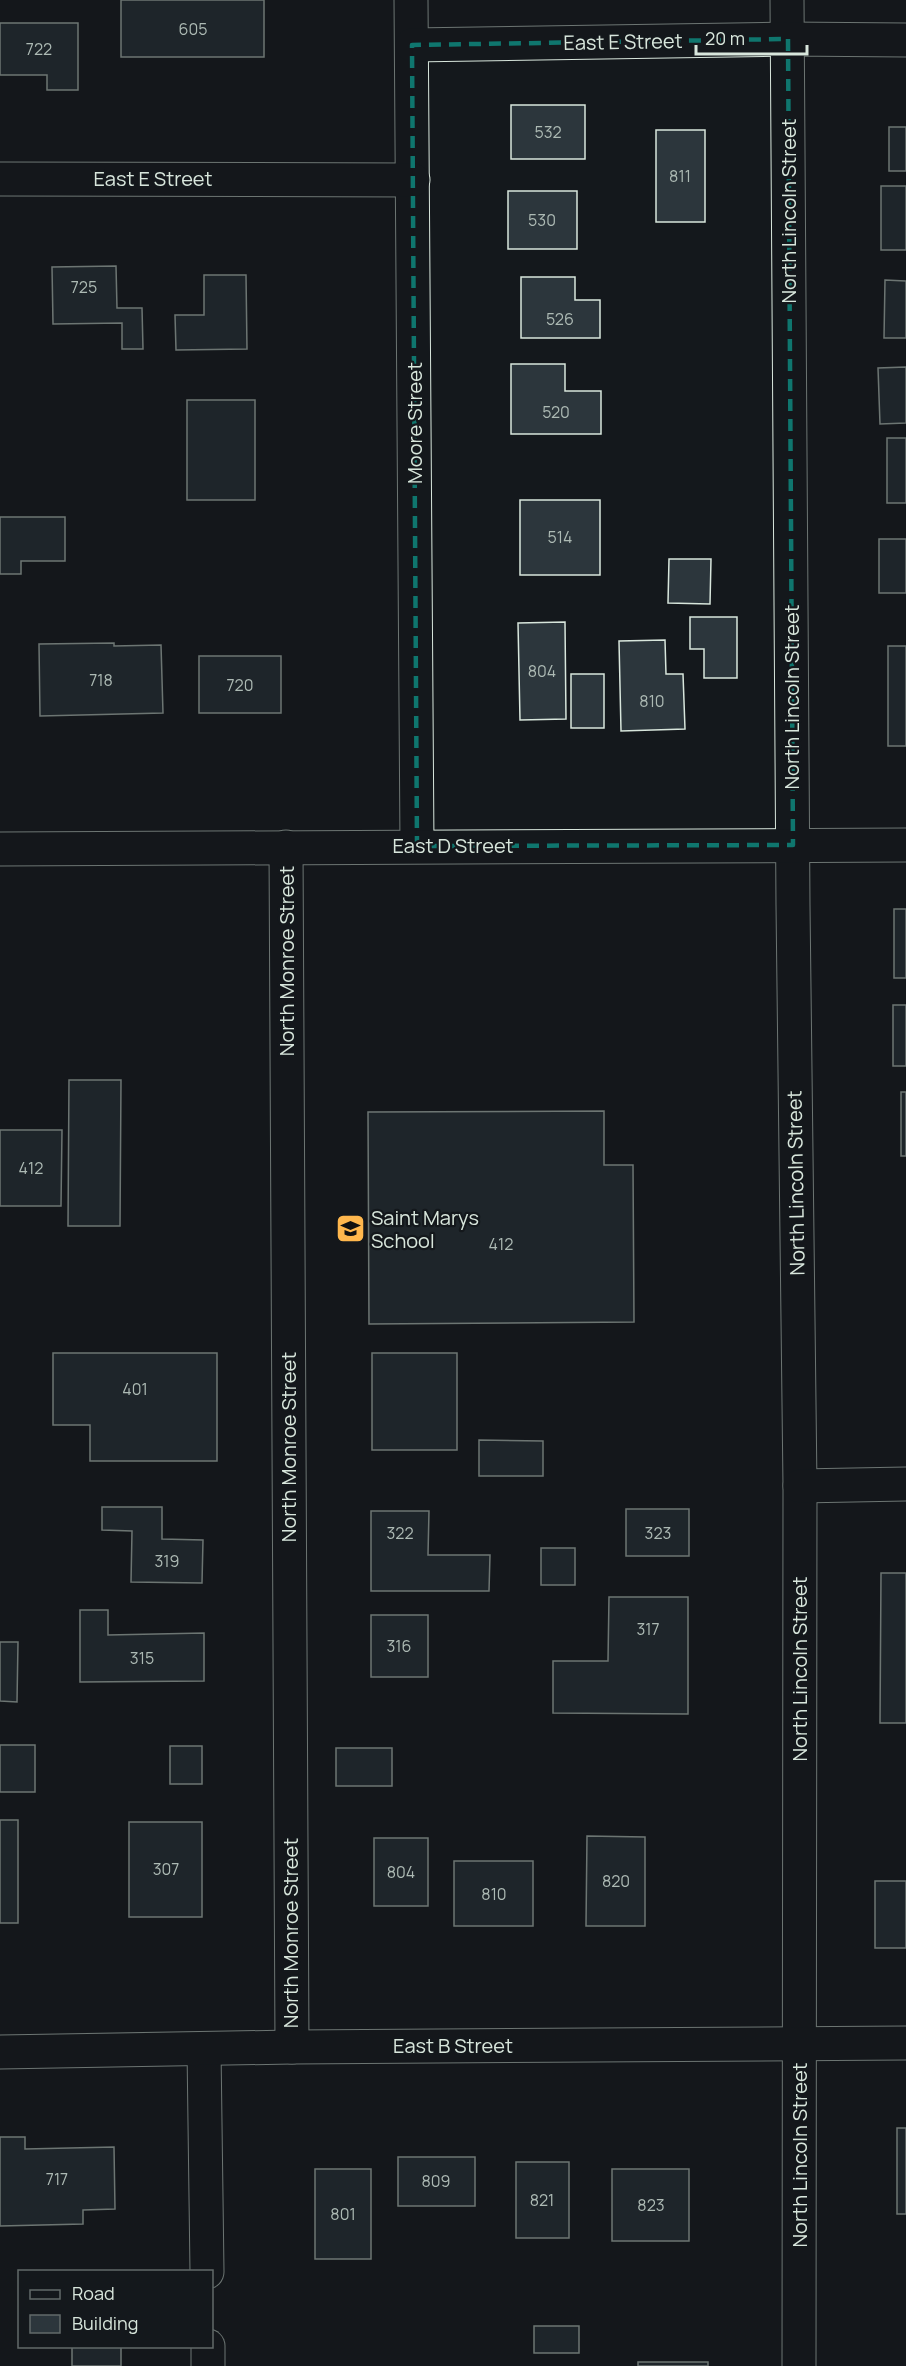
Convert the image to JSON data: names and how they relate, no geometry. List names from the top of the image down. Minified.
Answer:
{"streets":{"street":["East E Street","North Lincoln Street","Moore Street","East D Street","North Monroe Street","East B Street"]},"crossings":[["East E Street","North Lincoln Street"],["East E Street","Moore Street"],["North Lincoln Street","East D Street"],["North Lincoln Street","East B Street"],["Moore Street","East D Street"],["East D Street","North Monroe Street"],["North Monroe Street","East B Street"]],"places":{"school or university":["Saint Marys School"]},"house_numbers":["605","722","532","811","530","725","526","520","514","804","718","720","810","412","412","401","322","323","319","317","316","315","307","804","820","810","717","809","821","823","801"],"legend":["Road","Building"],"scale_bar":"20 m"}
